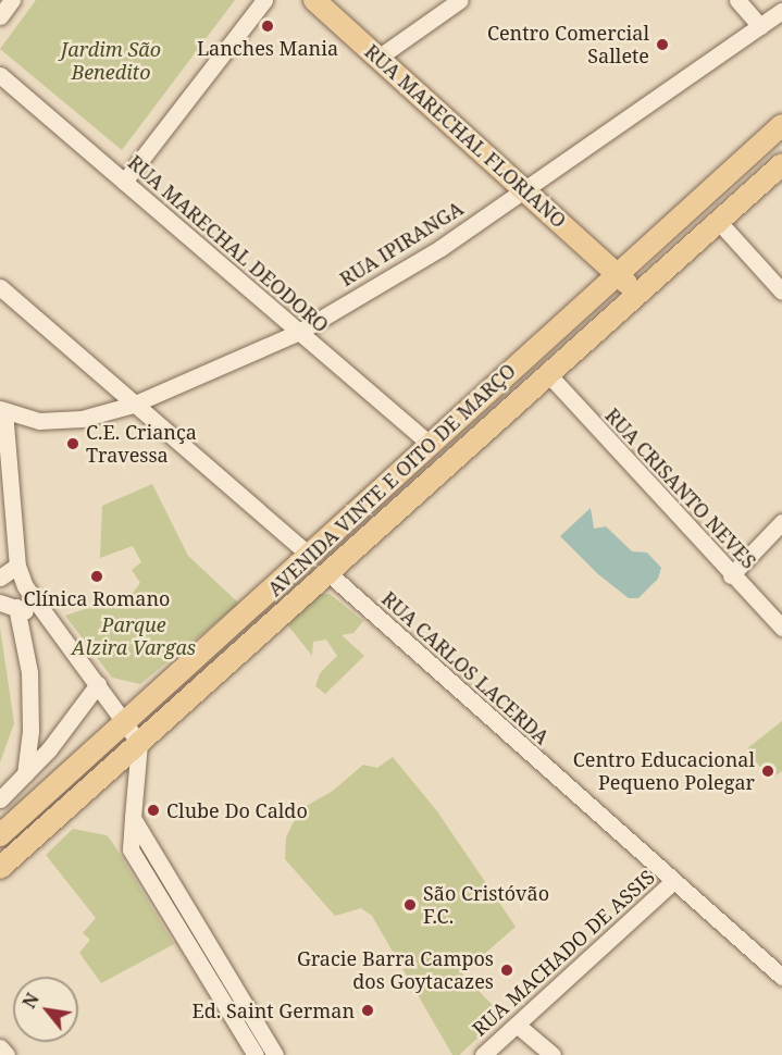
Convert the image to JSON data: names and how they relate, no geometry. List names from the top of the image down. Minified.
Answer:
{"streets":{"main road":["RUA MARECHAL FLORIANO","AVENIDA VINTE E OITO DE MARÇO"],"street":["RUA MARECHAL DEODORO","RUA IPIRANGA","RUA CRISANTO NEVES","RUA CARLOS LACERDA","RUA MACHADO DE ASSIS"]},"crossings":[["RUA MARECHAL FLORIANO","RUA IPIRANGA"],["RUA MARECHAL FLORIANO","AVENIDA VINTE E OITO DE MARÇO"],["RUA MARECHAL DEODORO","RUA IPIRANGA"],["RUA MARECHAL DEODORO","AVENIDA VINTE E OITO DE MARÇO"],["AVENIDA VINTE E OITO DE MARÇO","RUA CRISANTO NEVES"],["AVENIDA VINTE E OITO DE MARÇO","RUA CARLOS LACERDA"],["RUA CARLOS LACERDA","RUA MACHADO DE ASSIS"]],"parks":["Jardim São Benedito","Parque Alzira Vargas"],"places":["Lanches Mania","Centro Comercial Sallete","C.E. Criança Travessa","Clínica Romano","Centro Educacional Pequeno Polegar","Clube Do Caldo","São Cristóvão F.C.","Gracie Barra Campos dos Goytacazes","Ed. Saint German"],"north":"top left"}
